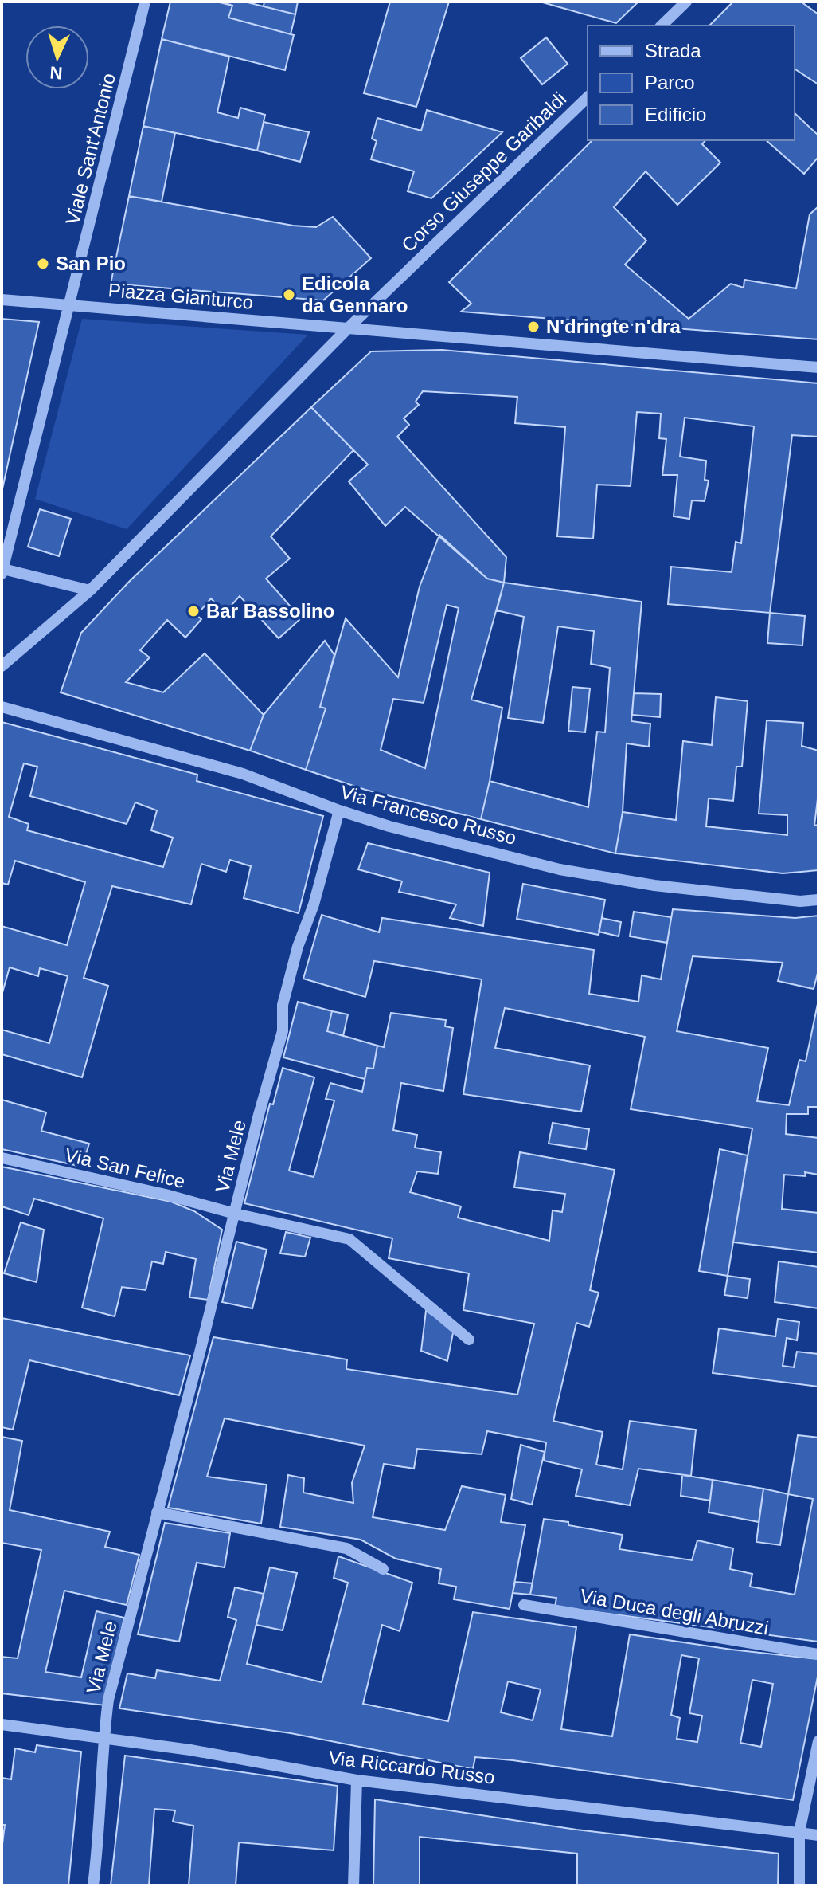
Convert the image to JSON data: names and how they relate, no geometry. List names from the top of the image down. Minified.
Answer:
{"streets":{"street":["Viale Sant'Antonio","Corso Giuseppe Garibaldi","Piazza Gianturco","Via Francesco Russo","Via Mele","Via San Felice","Via Duca degli Abruzzi","Via Riccardo Russo"]},"crossings":[["Viale Sant'Antonio","Piazza Gianturco"],["Corso Giuseppe Garibaldi","Piazza Gianturco"],["Via Francesco Russo","Via Mele"],["Via Mele","Via San Felice"],["Via Mele","Via Riccardo Russo"]],"places":["San Pio","Edicola da Gennaro","N'dringte n'dra","Bar Bassolino"],"legend":["Strada","Parco","Edificio"],"north":"bottom"}
